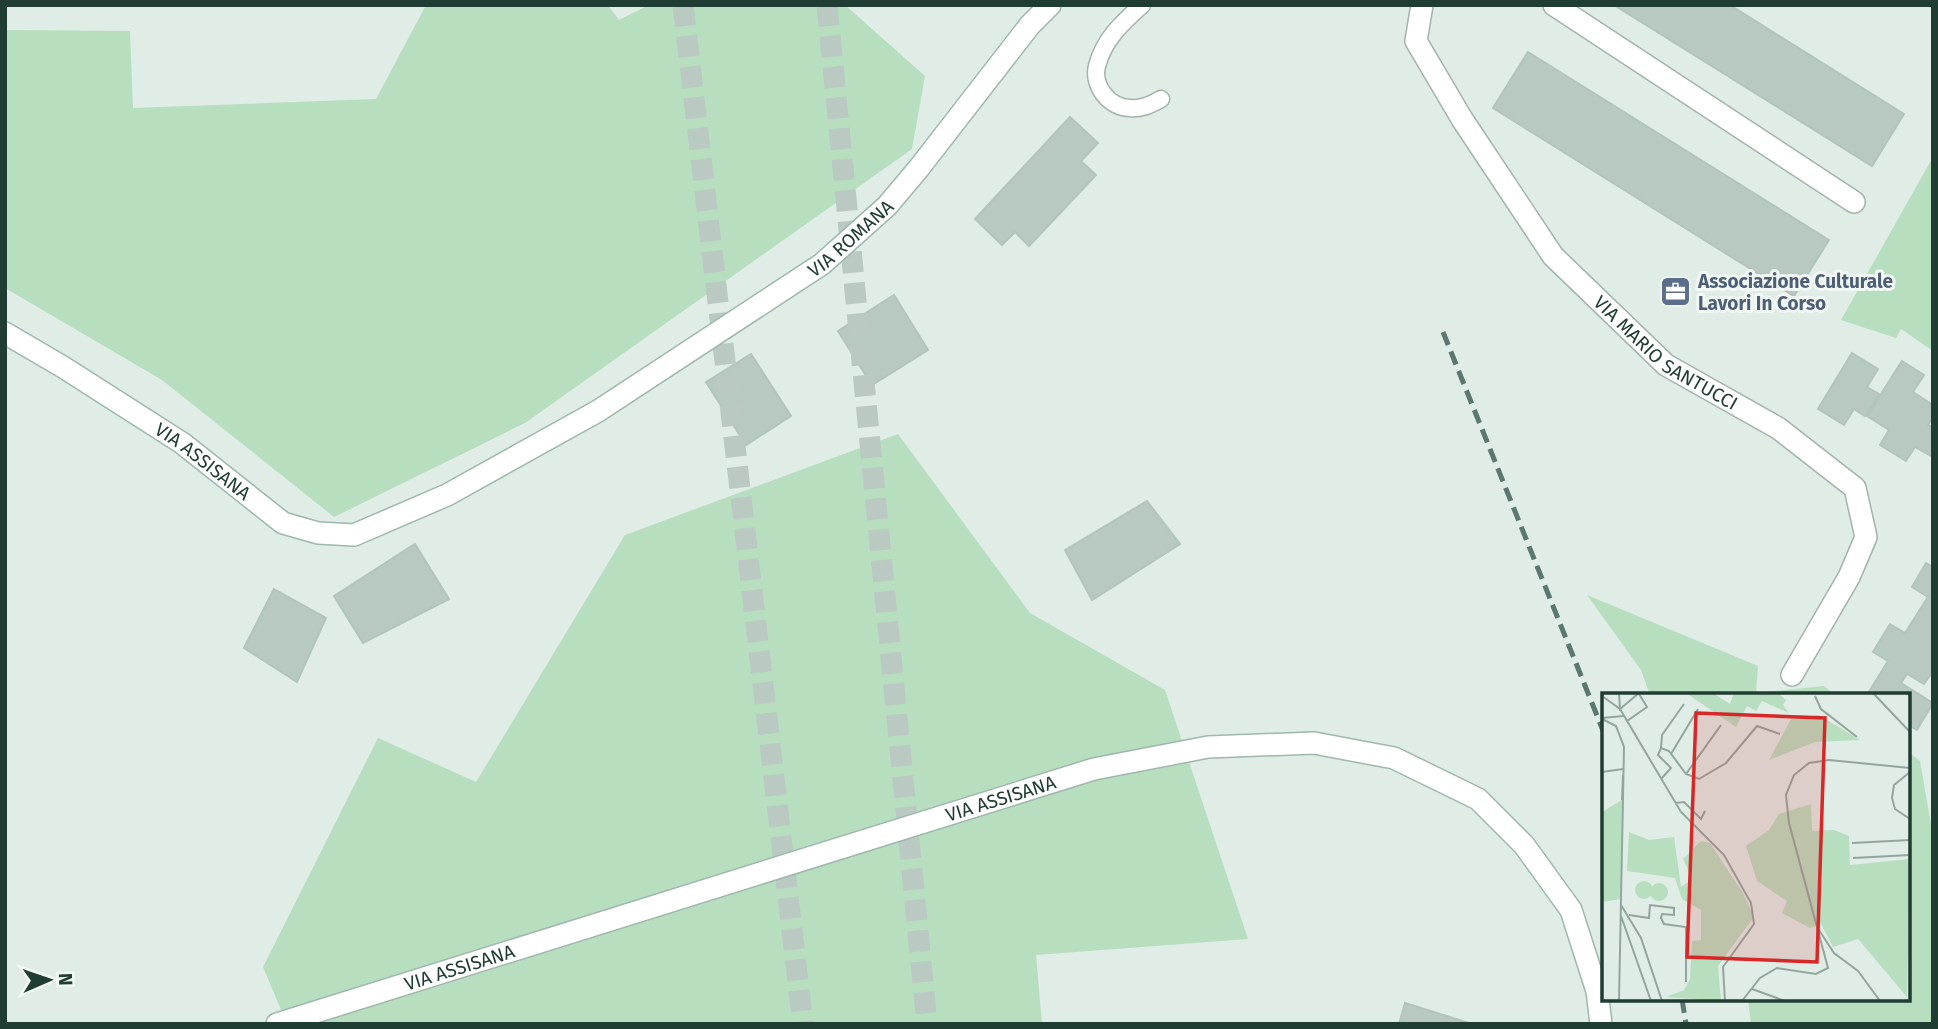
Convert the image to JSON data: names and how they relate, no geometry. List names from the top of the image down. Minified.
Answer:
{"streets":{"main road":["VIA ROMANA","VIA MARIO SANTUCCI","VIA ASSISANA"]},"crossings":[["VIA ROMANA","VIA ASSISANA"]],"places":{"office":["Associazione Culturale Lavori In Corso"]},"north":"right"}
